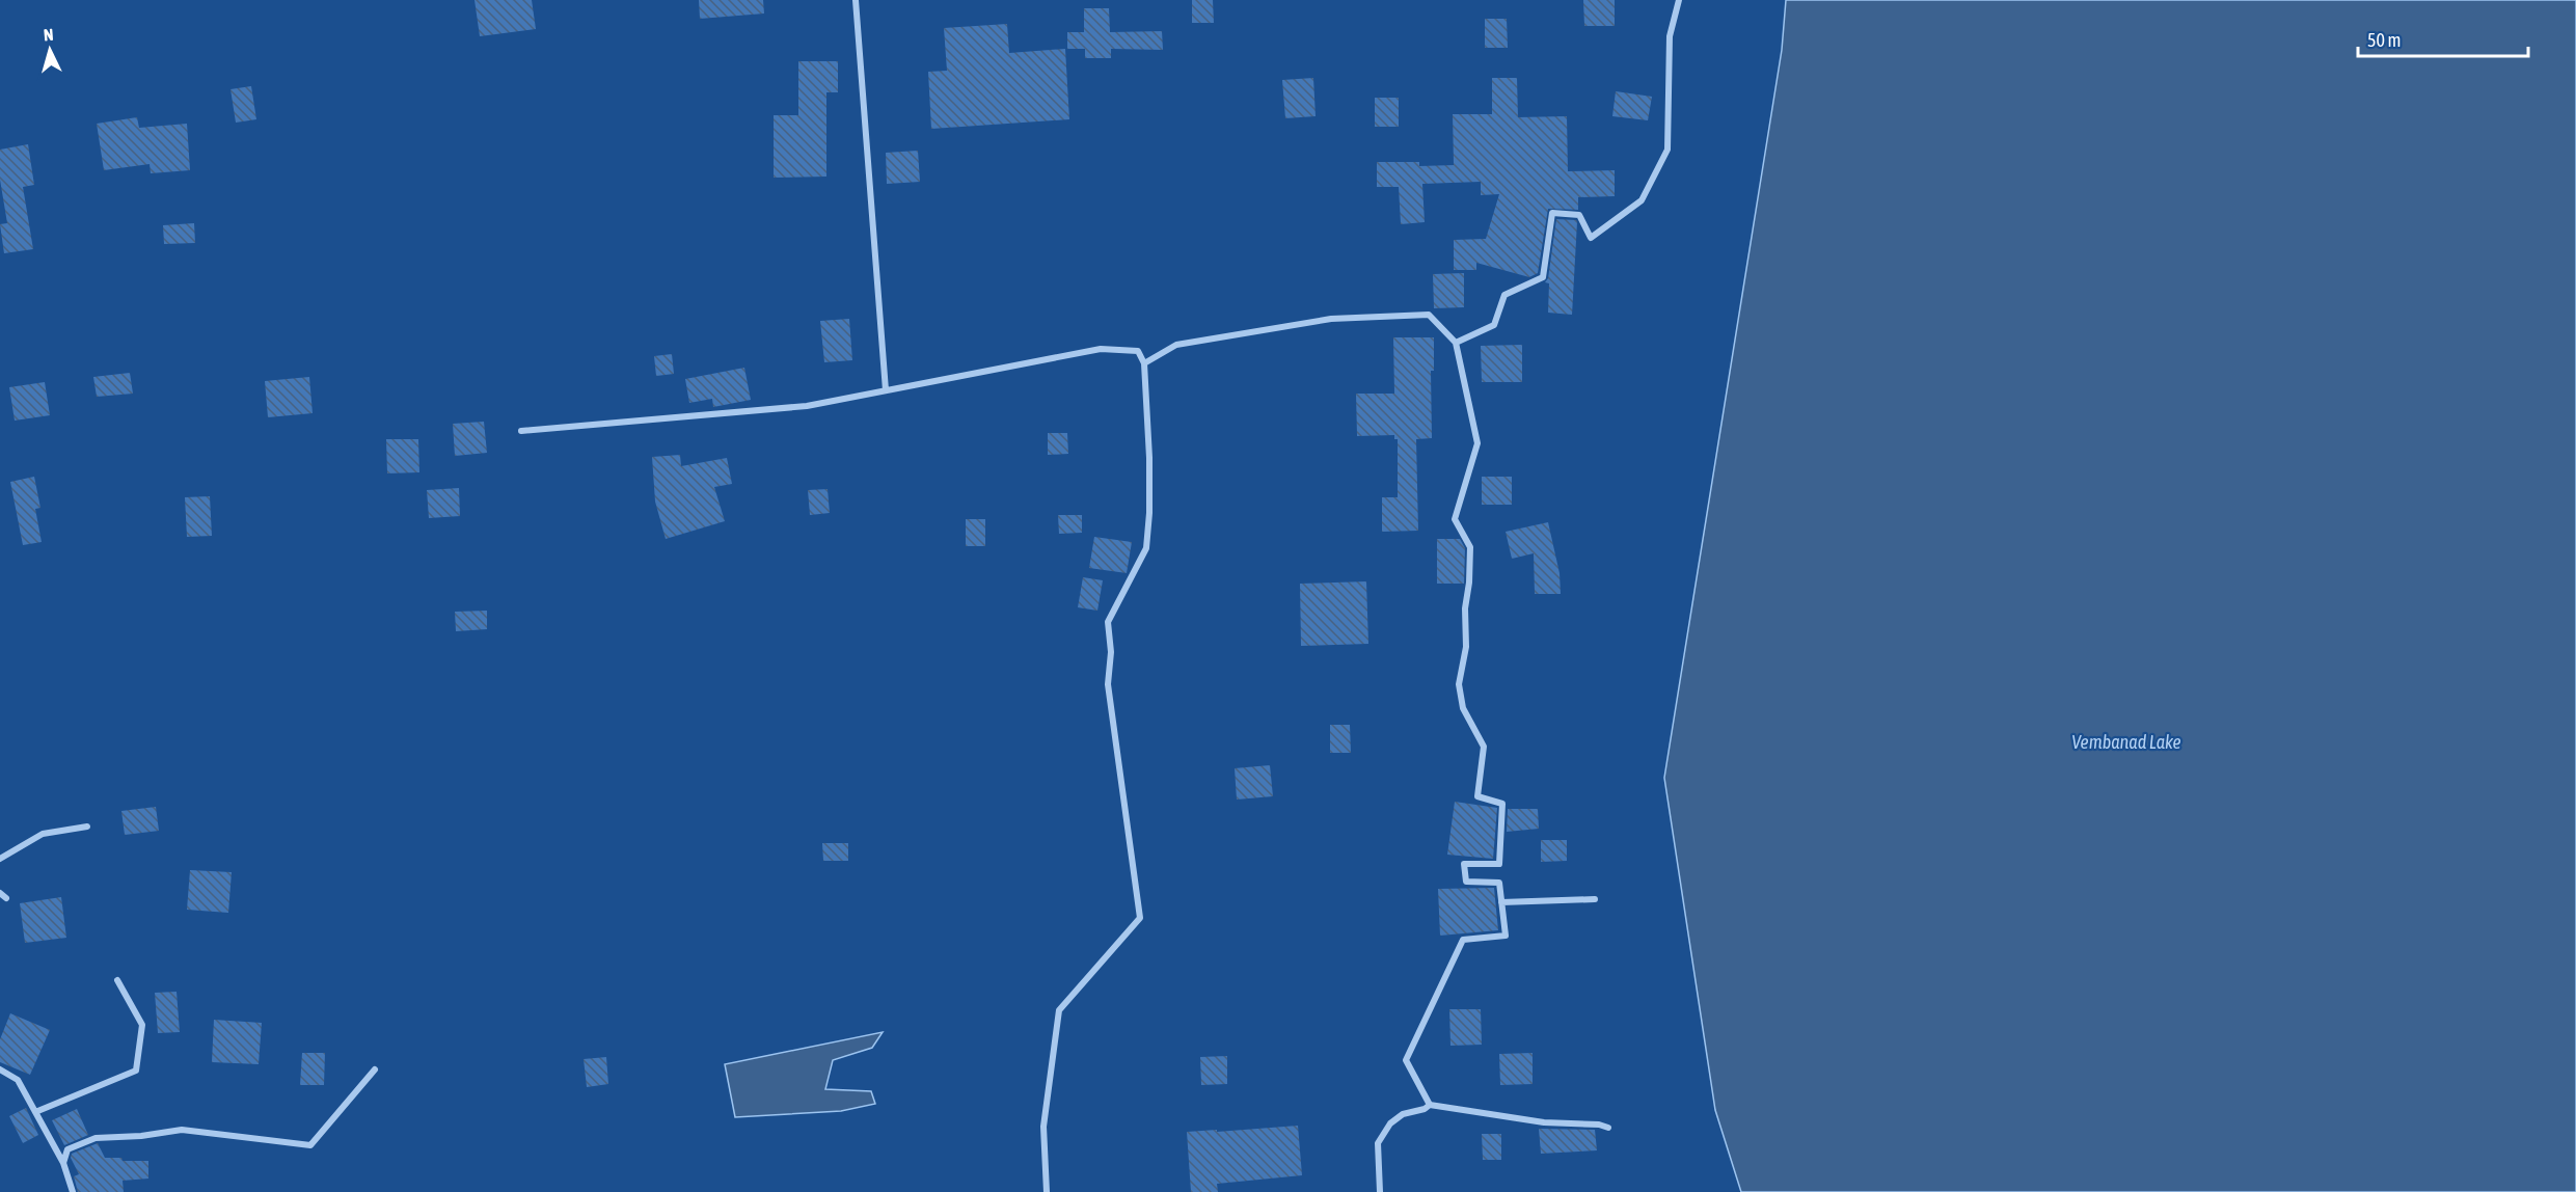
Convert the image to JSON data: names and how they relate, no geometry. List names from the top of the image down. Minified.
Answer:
{"water":["Vembanad Lake"],"scale_bar":"50 m","north":"top"}
